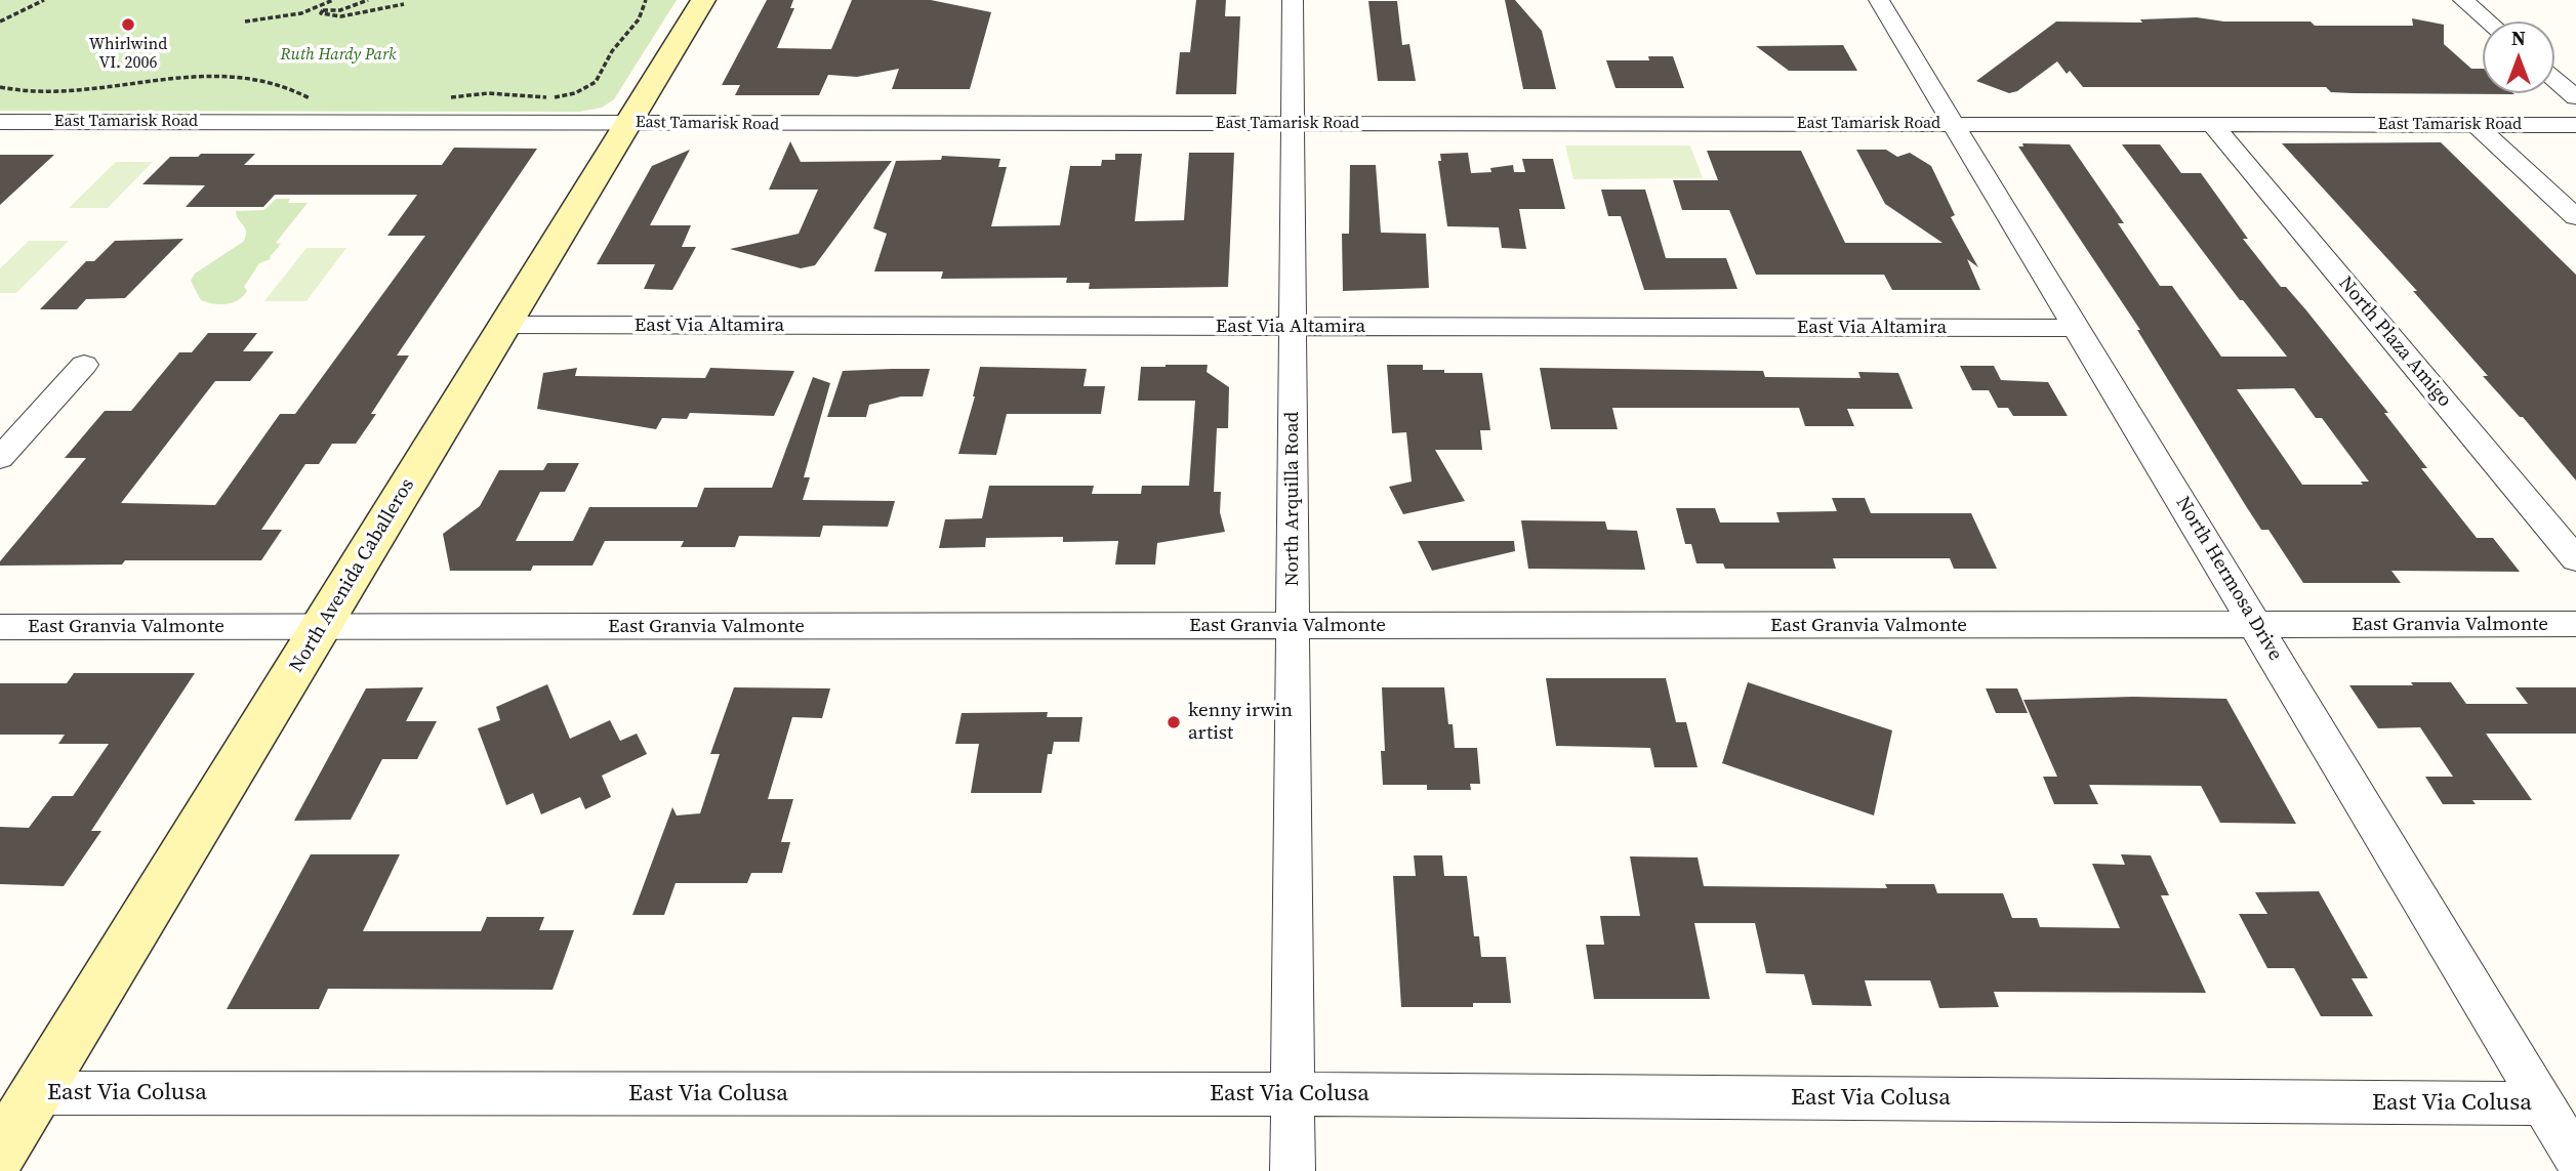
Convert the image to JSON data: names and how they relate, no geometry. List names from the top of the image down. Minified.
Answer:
{"streets":{"street":["East Tamarisk Road","East Via Altamira","North Plaza Amigo","North Arquilla Road","North Avenida Caballeros","North Hermosa Drive","East Granvia Valmonte","East Via Colusa"]},"crossings":[["East Tamarisk Road","North Plaza Amigo"],["East Tamarisk Road","North Arquilla Road"],["East Tamarisk Road","North Avenida Caballeros"],["East Tamarisk Road","North Hermosa Drive"],["East Via Altamira","North Arquilla Road"],["East Via Altamira","North Avenida Caballeros"],["East Via Altamira","North Hermosa Drive"],["North Arquilla Road","East Granvia Valmonte"],["North Arquilla Road","East Via Colusa"],["North Avenida Caballeros","East Granvia Valmonte"],["North Avenida Caballeros","East Via Colusa"],["North Hermosa Drive","East Granvia Valmonte"],["North Hermosa Drive","East Via Colusa"]],"parks":["Ruth Hardy Park"],"places":["Whirlwind VI. 2006","kenny irwin artist"],"north":"top"}
